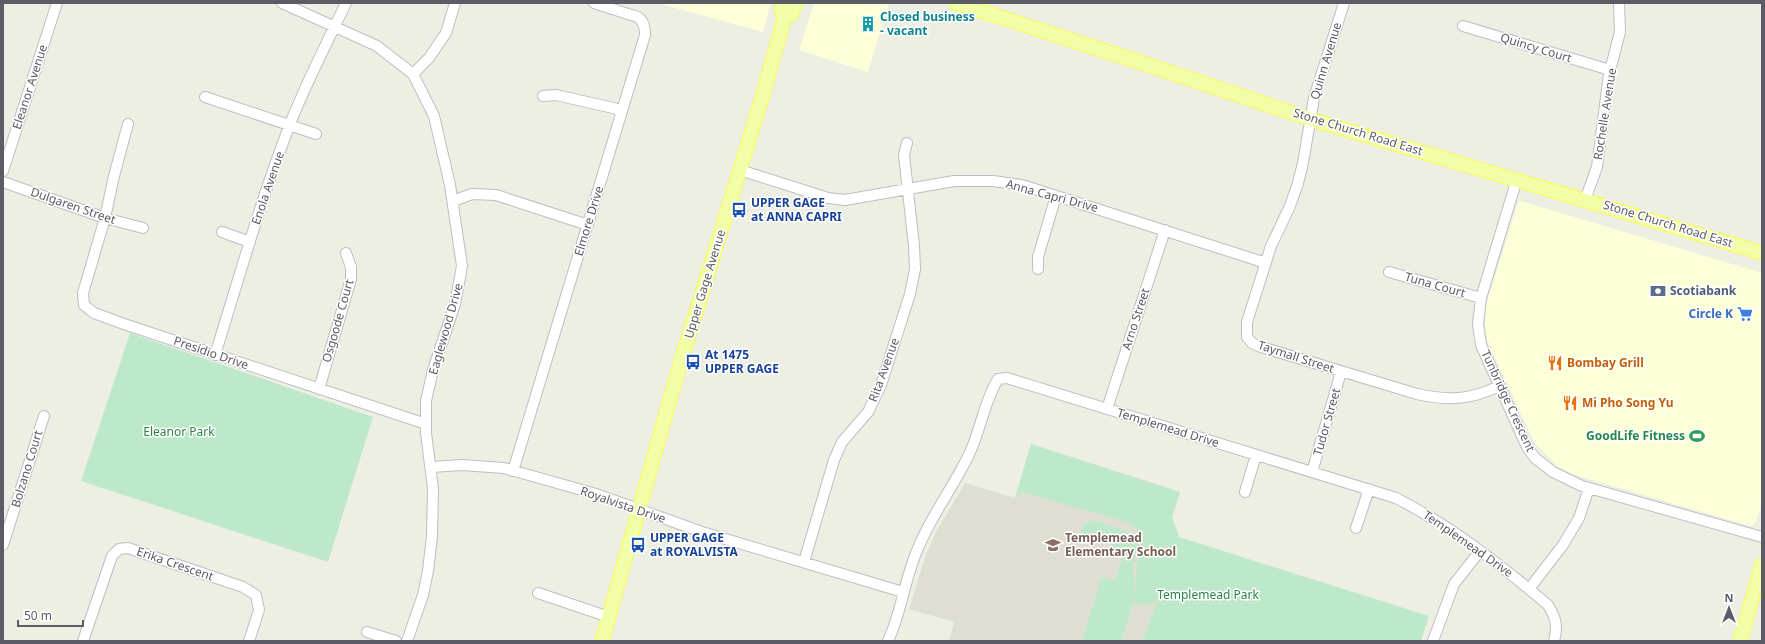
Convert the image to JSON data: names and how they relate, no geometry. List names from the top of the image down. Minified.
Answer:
{"streets":{"main road":["Stone Church Road East","Upper Gage Avenue"],"street":["Quincy Court","Quinn Avenue","Eleanor Avenue","Rochelle Avenue","Enola Avenue","Anna Capri Drive","Dulgaren Street","Elmore Drive","Tuna Court","Arno Street","Osgoode Court","Eaglewood Drive","Presidio Drive","Taymall Street","Rita Avenue","Tunbridge Crescent","Tudor Street","Templemead Drive","Bolzano Court","Royalvista Drive","Erika Crescent"]},"crossings":[["Quincy Court","Rochelle Avenue"],["Quinn Avenue","Stone Church Road East"],["Quinn Avenue","Taymall Street"],["Rochelle Avenue","Stone Church Road East"],["Stone Church Road East","Taymall Street"],["Stone Church Road East","Tunbridge Crescent"],["Enola Avenue","Eaglewood Drive"],["Enola Avenue","Presidio Drive"],["Anna Capri Drive","Upper Gage Avenue"],["Anna Capri Drive","Arno Street"],["Anna Capri Drive","Taymall Street"],["Anna Capri Drive","Rita Avenue"],["Dulgaren Street","Presidio Drive"],["Elmore Drive","Royalvista Drive"],["Upper Gage Avenue","Royalvista Drive"],["Tuna Court","Tunbridge Crescent"],["Arno Street","Templemead Drive"],["Osgoode Court","Presidio Drive"],["Eaglewood Drive","Presidio Drive"],["Eaglewood Drive","Royalvista Drive"],["Taymall Street","Tunbridge Crescent"],["Taymall Street","Tudor Street"],["Rita Avenue","Royalvista Drive"],["Tudor Street","Templemead Drive"],["Templemead Drive","Royalvista Drive"]],"parks":["Eleanor Park","Templemead Park"],"places":{"building":["Closed business - vacant"],"bus stop":["UPPER GAGE at ANNA CAPRI","At 1475 UPPER GAGE","UPPER GAGE at ROYALVISTA"],"bank":["Scotiabank"],"supermarket":["Circle K"],"restaurant":["Bombay Grill","Mi Pho Song Yu"],"sports":["GoodLife Fitness"],"school or university":["Templemead Elementary School"]},"scale_bar":"50 m","north":"top"}
